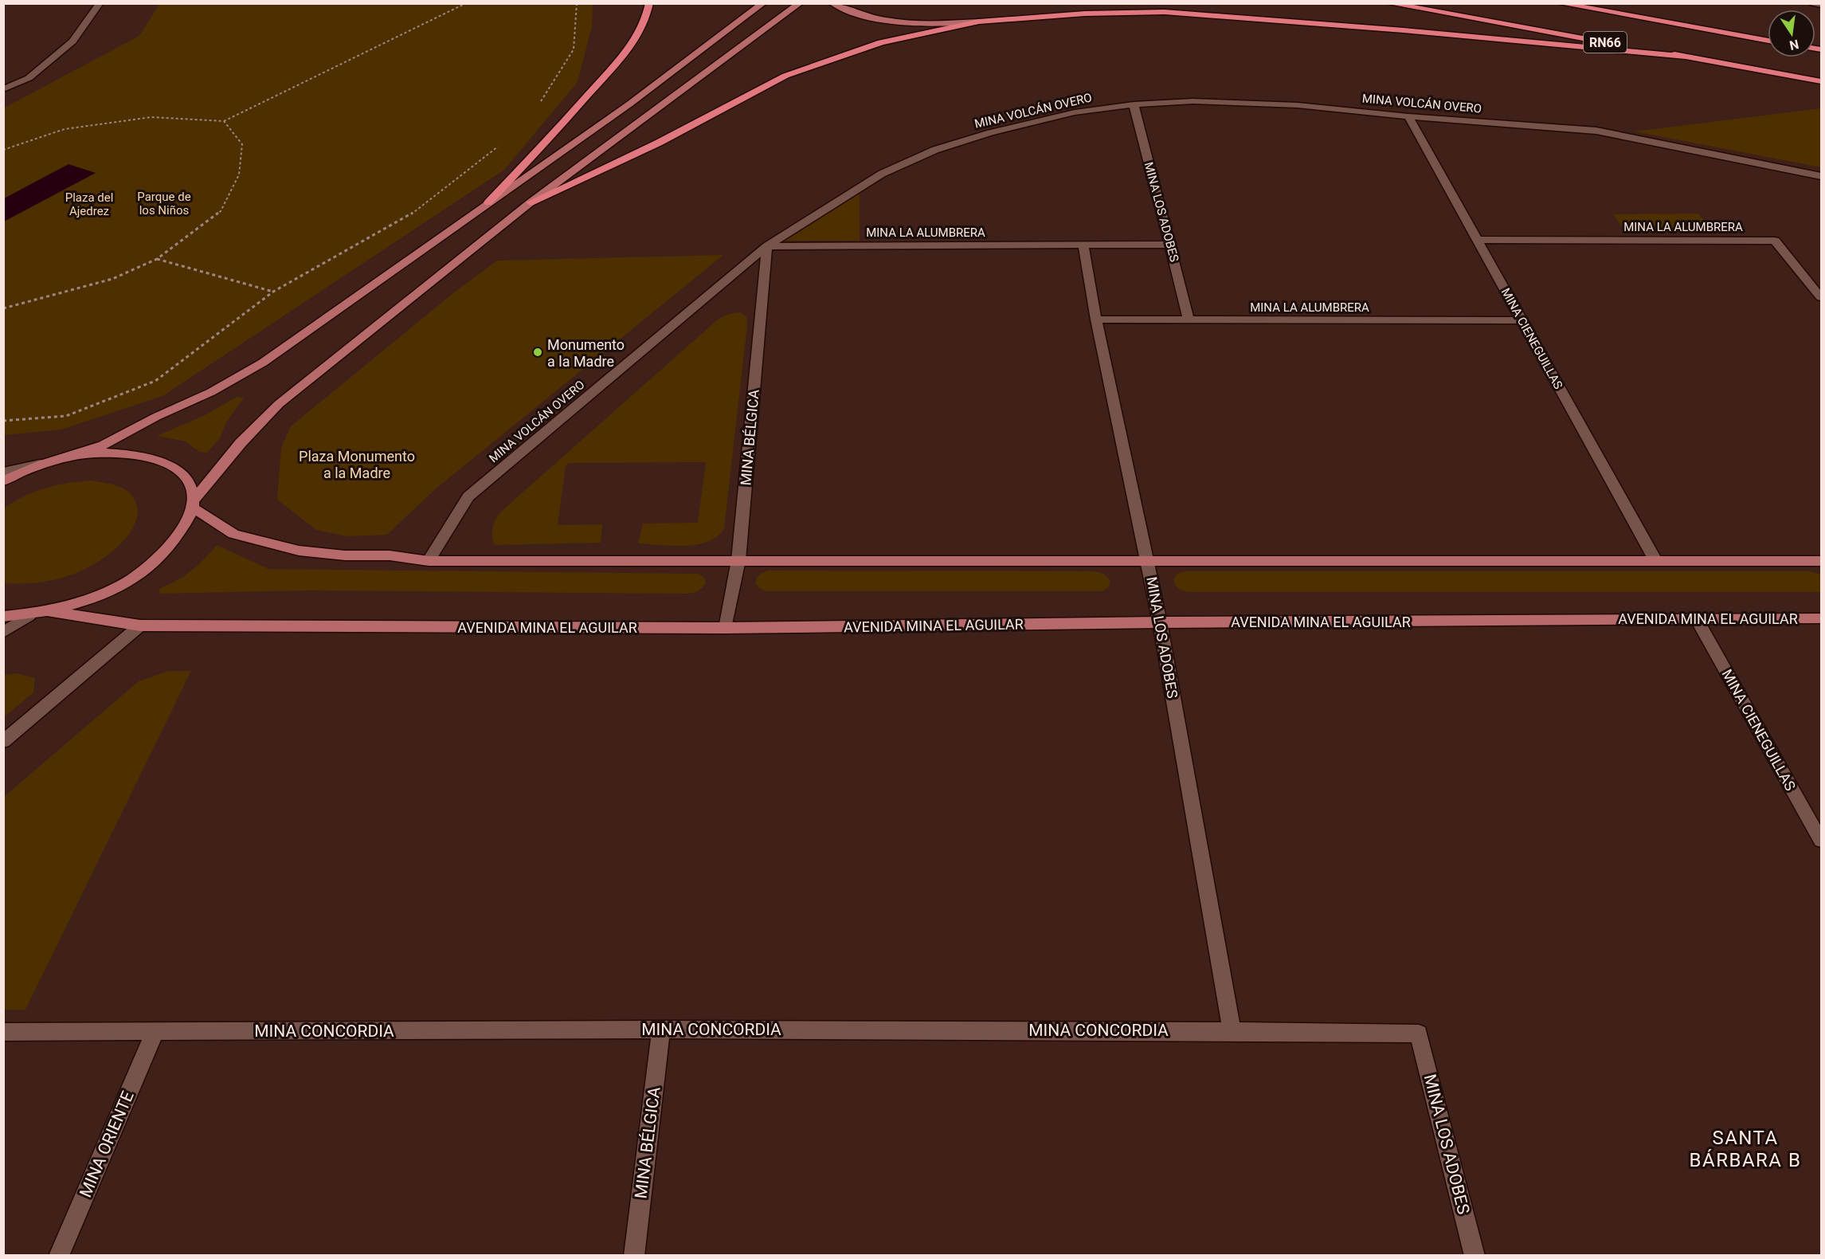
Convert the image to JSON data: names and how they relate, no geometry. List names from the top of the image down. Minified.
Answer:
{"streets":{"highway":["RN66"],"main road":["AVENIDA MINA EL AGUILAR"],"street":["MINA VOLCÁN OVERO","MINA LOS ADOBES","MINA LA ALUMBRERA","MINA CIENEGUILLAS","MINA BÉLGICA","MINA CONCORDIA","MINA ORIENTE"]},"crossings":[["MINA VOLCÁN OVERO","MINA LOS ADOBES"],["MINA VOLCÁN OVERO","MINA LA ALUMBRERA"],["MINA VOLCÁN OVERO","MINA CIENEGUILLAS"],["MINA VOLCÁN OVERO","MINA BÉLGICA"],["MINA LOS ADOBES","MINA LA ALUMBRERA"],["MINA LOS ADOBES","AVENIDA MINA EL AGUILAR"],["MINA LOS ADOBES","MINA CONCORDIA"],["MINA LA ALUMBRERA","MINA CIENEGUILLAS"],["MINA LA ALUMBRERA","MINA BÉLGICA"],["MINA CIENEGUILLAS","AVENIDA MINA EL AGUILAR"],["MINA BÉLGICA","AVENIDA MINA EL AGUILAR"],["MINA BÉLGICA","MINA CONCORDIA"],["MINA CONCORDIA","MINA ORIENTE"]],"districts":["SANTA BÁRBARA B"],"parks":["Parque de los Niños","Plaza del Ajedrez","Plaza Monumento a la Madre"],"places":["Monumento a la Madre"],"north":"bottom"}
